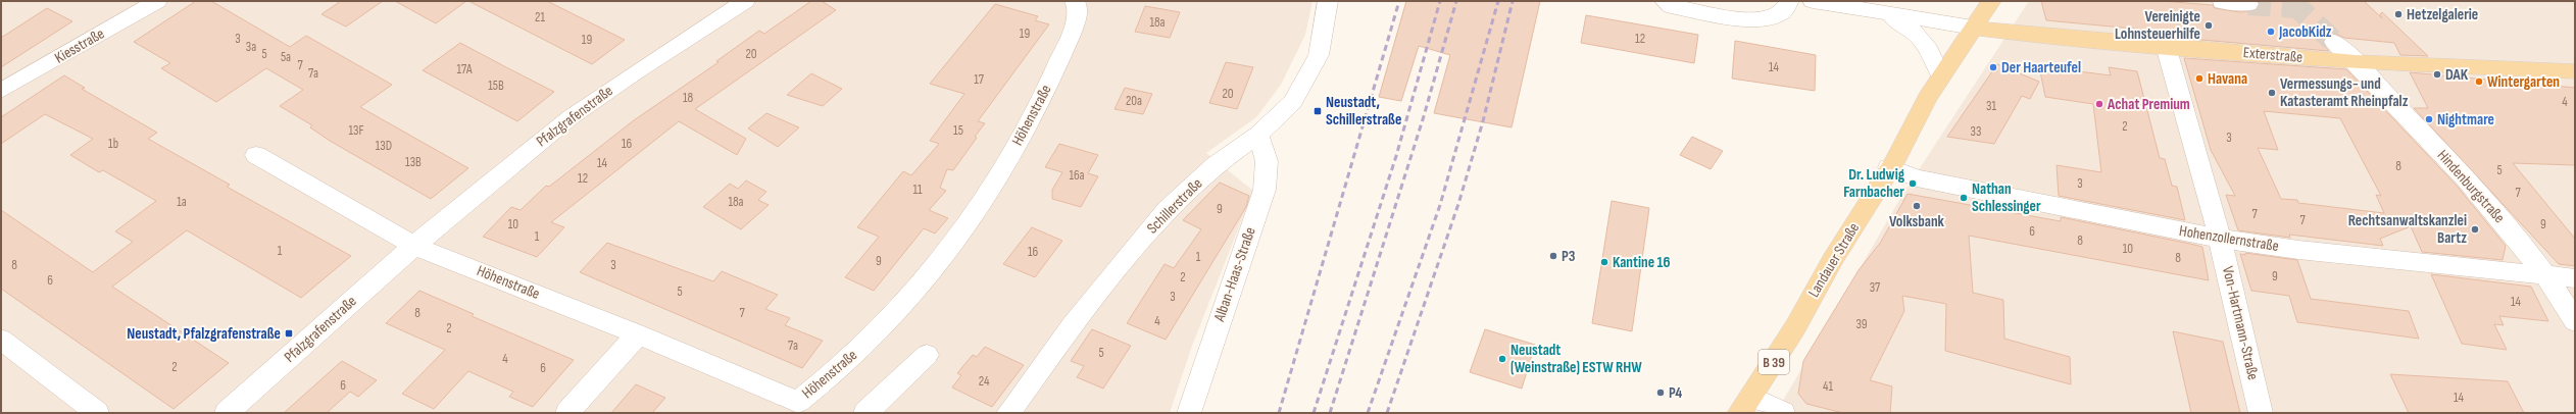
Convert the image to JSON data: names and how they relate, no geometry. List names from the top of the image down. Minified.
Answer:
{"streets":{"main road":["Exterstraße","Landauer Straße","B 39"],"street":["Kiesstraße","Höhenstraße","Pfalzgrafenstraße","Hindenburgstraße","Schillerstraße","Hohenzollernstraße","Alban-Haas-Straße","Von-Hartmann-Straße"]},"crossings":[["Exterstraße","Hindenburgstraße"],["Exterstraße","Landauer Straße"],["Exterstraße","Von-Hartmann-Straße"],["Höhenstraße","Pfalzgrafenstraße"],["Hindenburgstraße","Hohenzollernstraße"],["Schillerstraße","Alban-Haas-Straße"],["Hohenzollernstraße","Landauer Straße"],["Hohenzollernstraße","Von-Hartmann-Straße"]],"places":{"other":["Hetzelgalerie","Vereinigte Lohnsteuerhilfe","JacobKidz","Der Haarteufel","DAK","Havana","Wintergarten","Vermessungs- und Katasteramt Rheinpfalz","Achat Premium","Nightmare","Dr. Ludwig Farnbacher","Nathan Schlessinger","Volksbank","Rechtsanwaltskanzlei Bartz","P3","Kantine 16","Neustadt (Weinstraße) ESTW RHW","P4"],"transit":["Neustadt, Schillerstraße","Neustadt, Pfalzgrafenstraße"]},"house_numbers":["21","18a","19","3","12","19","3a","5","20","5a","7","14","17A","7a","17","15B","20","18","20a","4","31","2","13F","15","33","3","1b","16","13D","13B","14","8","5","16a","12","3","11","7","1a","18a","9","7","7","10","9","6","1","8","10","1","16","1","8","9","8","3","9","2","6","37","5","3","14","8","7","4","39","2","7a","5","4","2","6","24","6","41","14"]}
